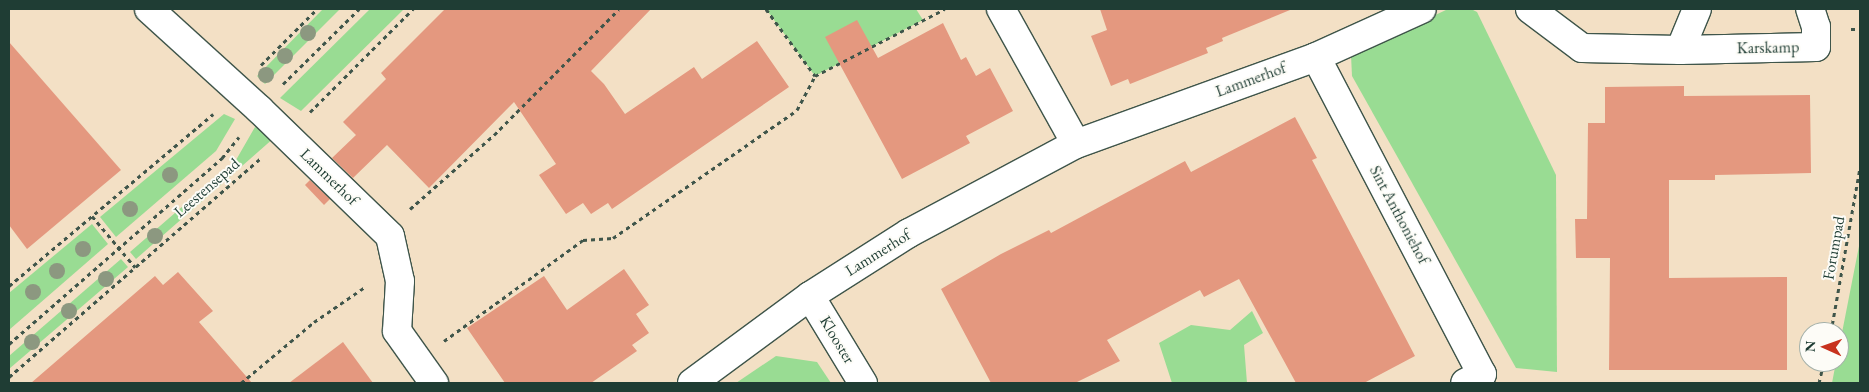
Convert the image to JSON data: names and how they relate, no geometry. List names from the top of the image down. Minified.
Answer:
{"streets":{"street":["Karskamp","Lammerhof","Sint Anthoniehof","Klooster"],"path":["Leestensepad","Forumpad"]},"crossings":[["Lammerhof","Leestensepad"],["Lammerhof","Sint Anthoniehof"],["Lammerhof","Klooster"]],"north":"left"}
